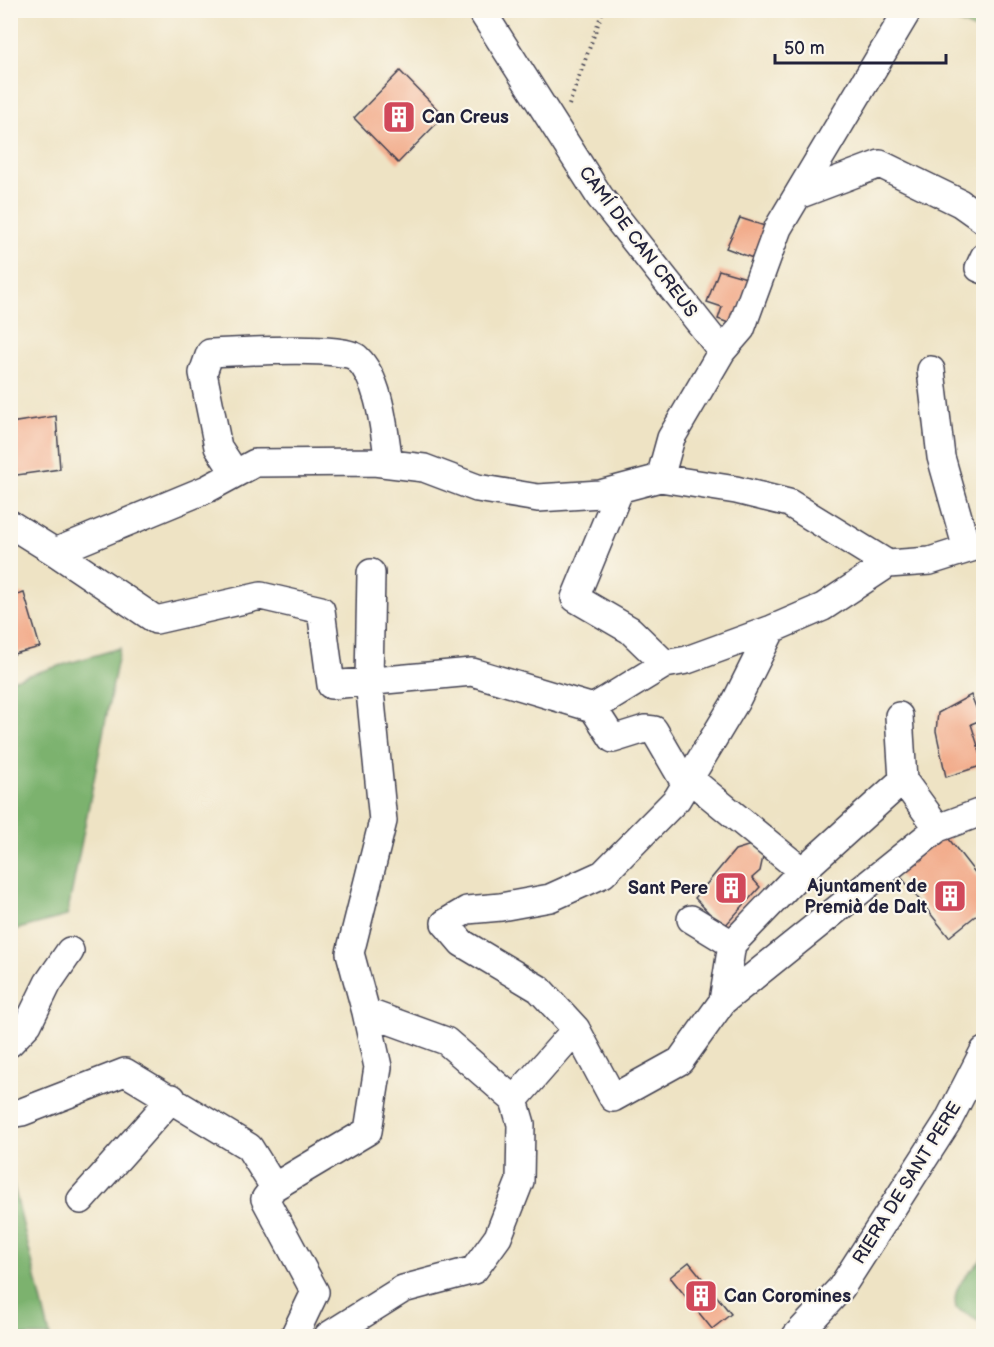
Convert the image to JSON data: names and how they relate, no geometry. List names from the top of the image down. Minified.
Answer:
{"streets":{"street":["CAMÍ DE CAN CREUS","RIERA DE SANT PERE"]},"places":{"building":["Can Creus","Sant Pere","Ajuntament de Premià de Dalt","Can Coromines"]},"scale_bar":"50 m"}
